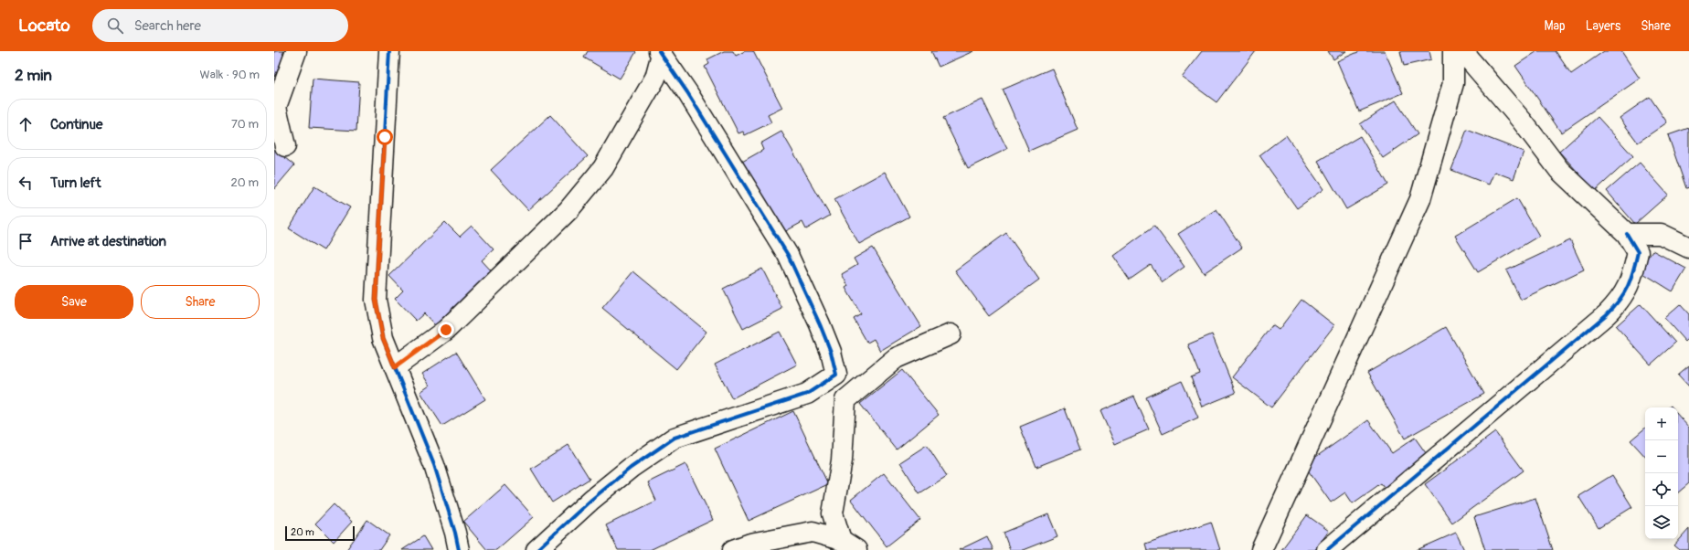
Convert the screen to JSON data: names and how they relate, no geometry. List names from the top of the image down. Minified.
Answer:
{"scale_bar":"20 m","page":{"header":"Locato","search":"Search here","nav":["Map","Layers","Share"],"heading":["2 min","Walk · 90 m"],"list":[["Continue","70 m"],["Turn left","20 m"],"Arrive at destination"],"buttons":["Save","Share"],"map_buttons":["+","−"],"scale":"20 m"}}
